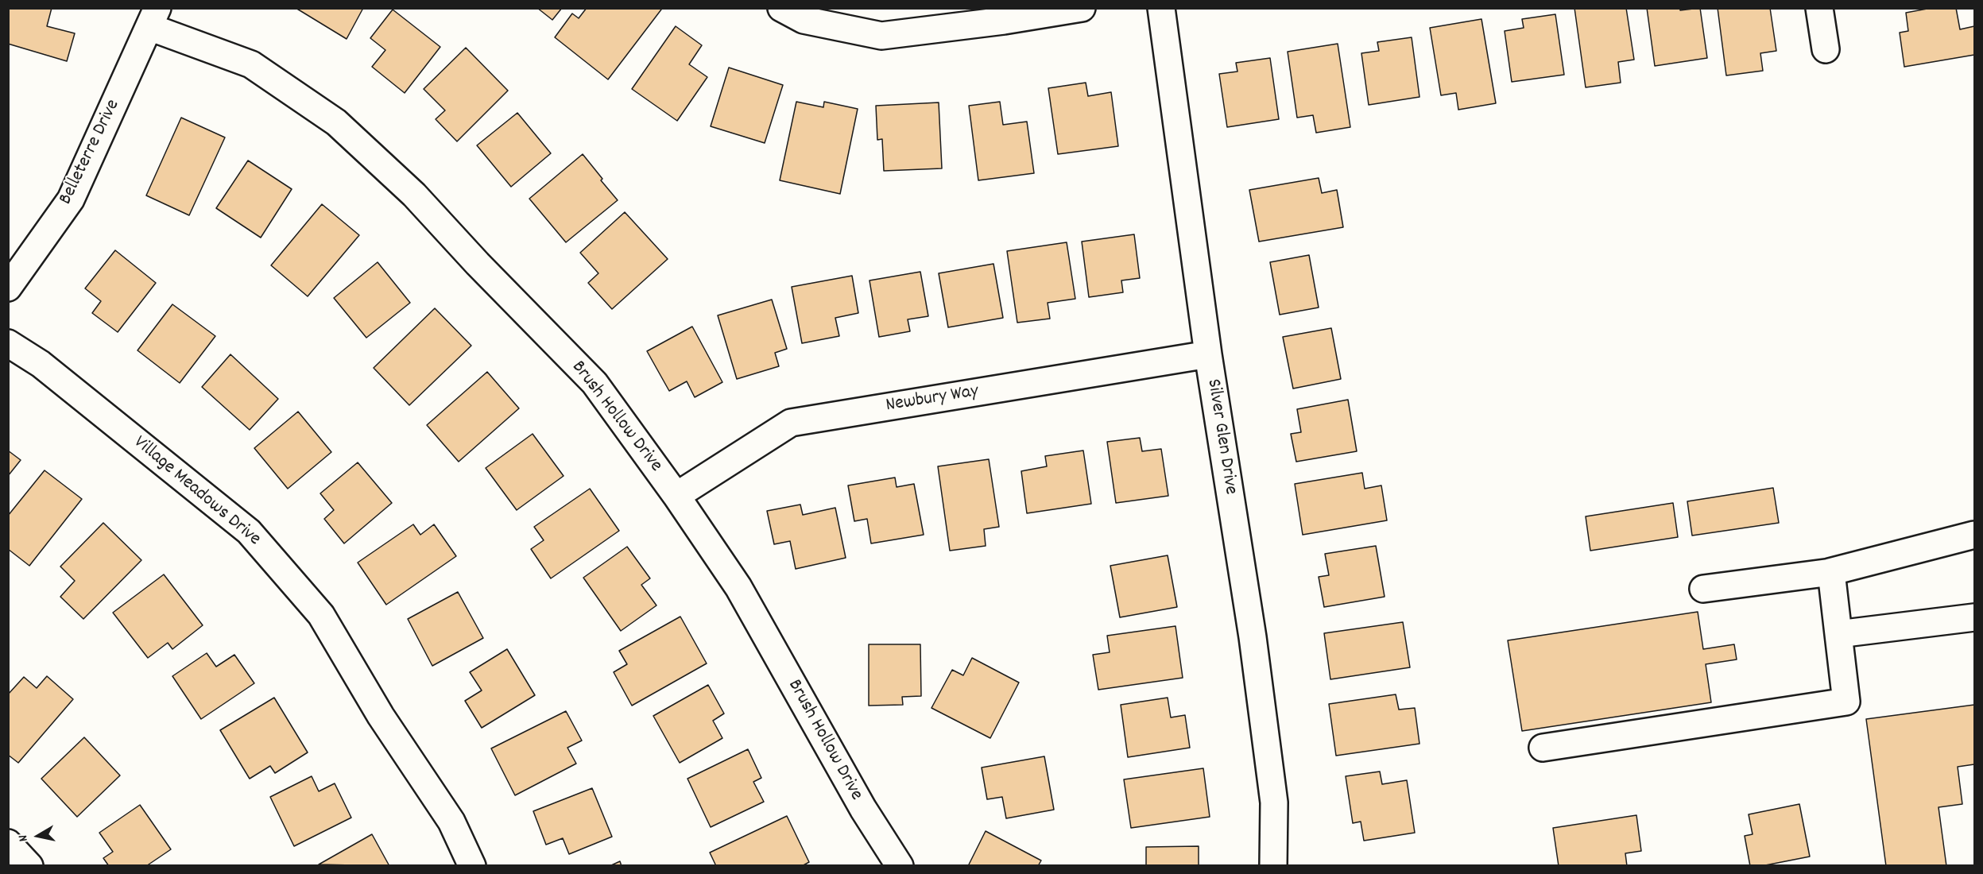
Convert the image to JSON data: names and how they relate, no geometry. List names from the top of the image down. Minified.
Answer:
{"streets":{"street":["Belleterre Drive","Newbury Way","Brush Hollow Drive","Silver Glen Drive","Village Meadows Drive"]},"crossings":[["Belleterre Drive","Brush Hollow Drive"],["Newbury Way","Brush Hollow Drive"],["Newbury Way","Silver Glen Drive"]],"north":"left"}
